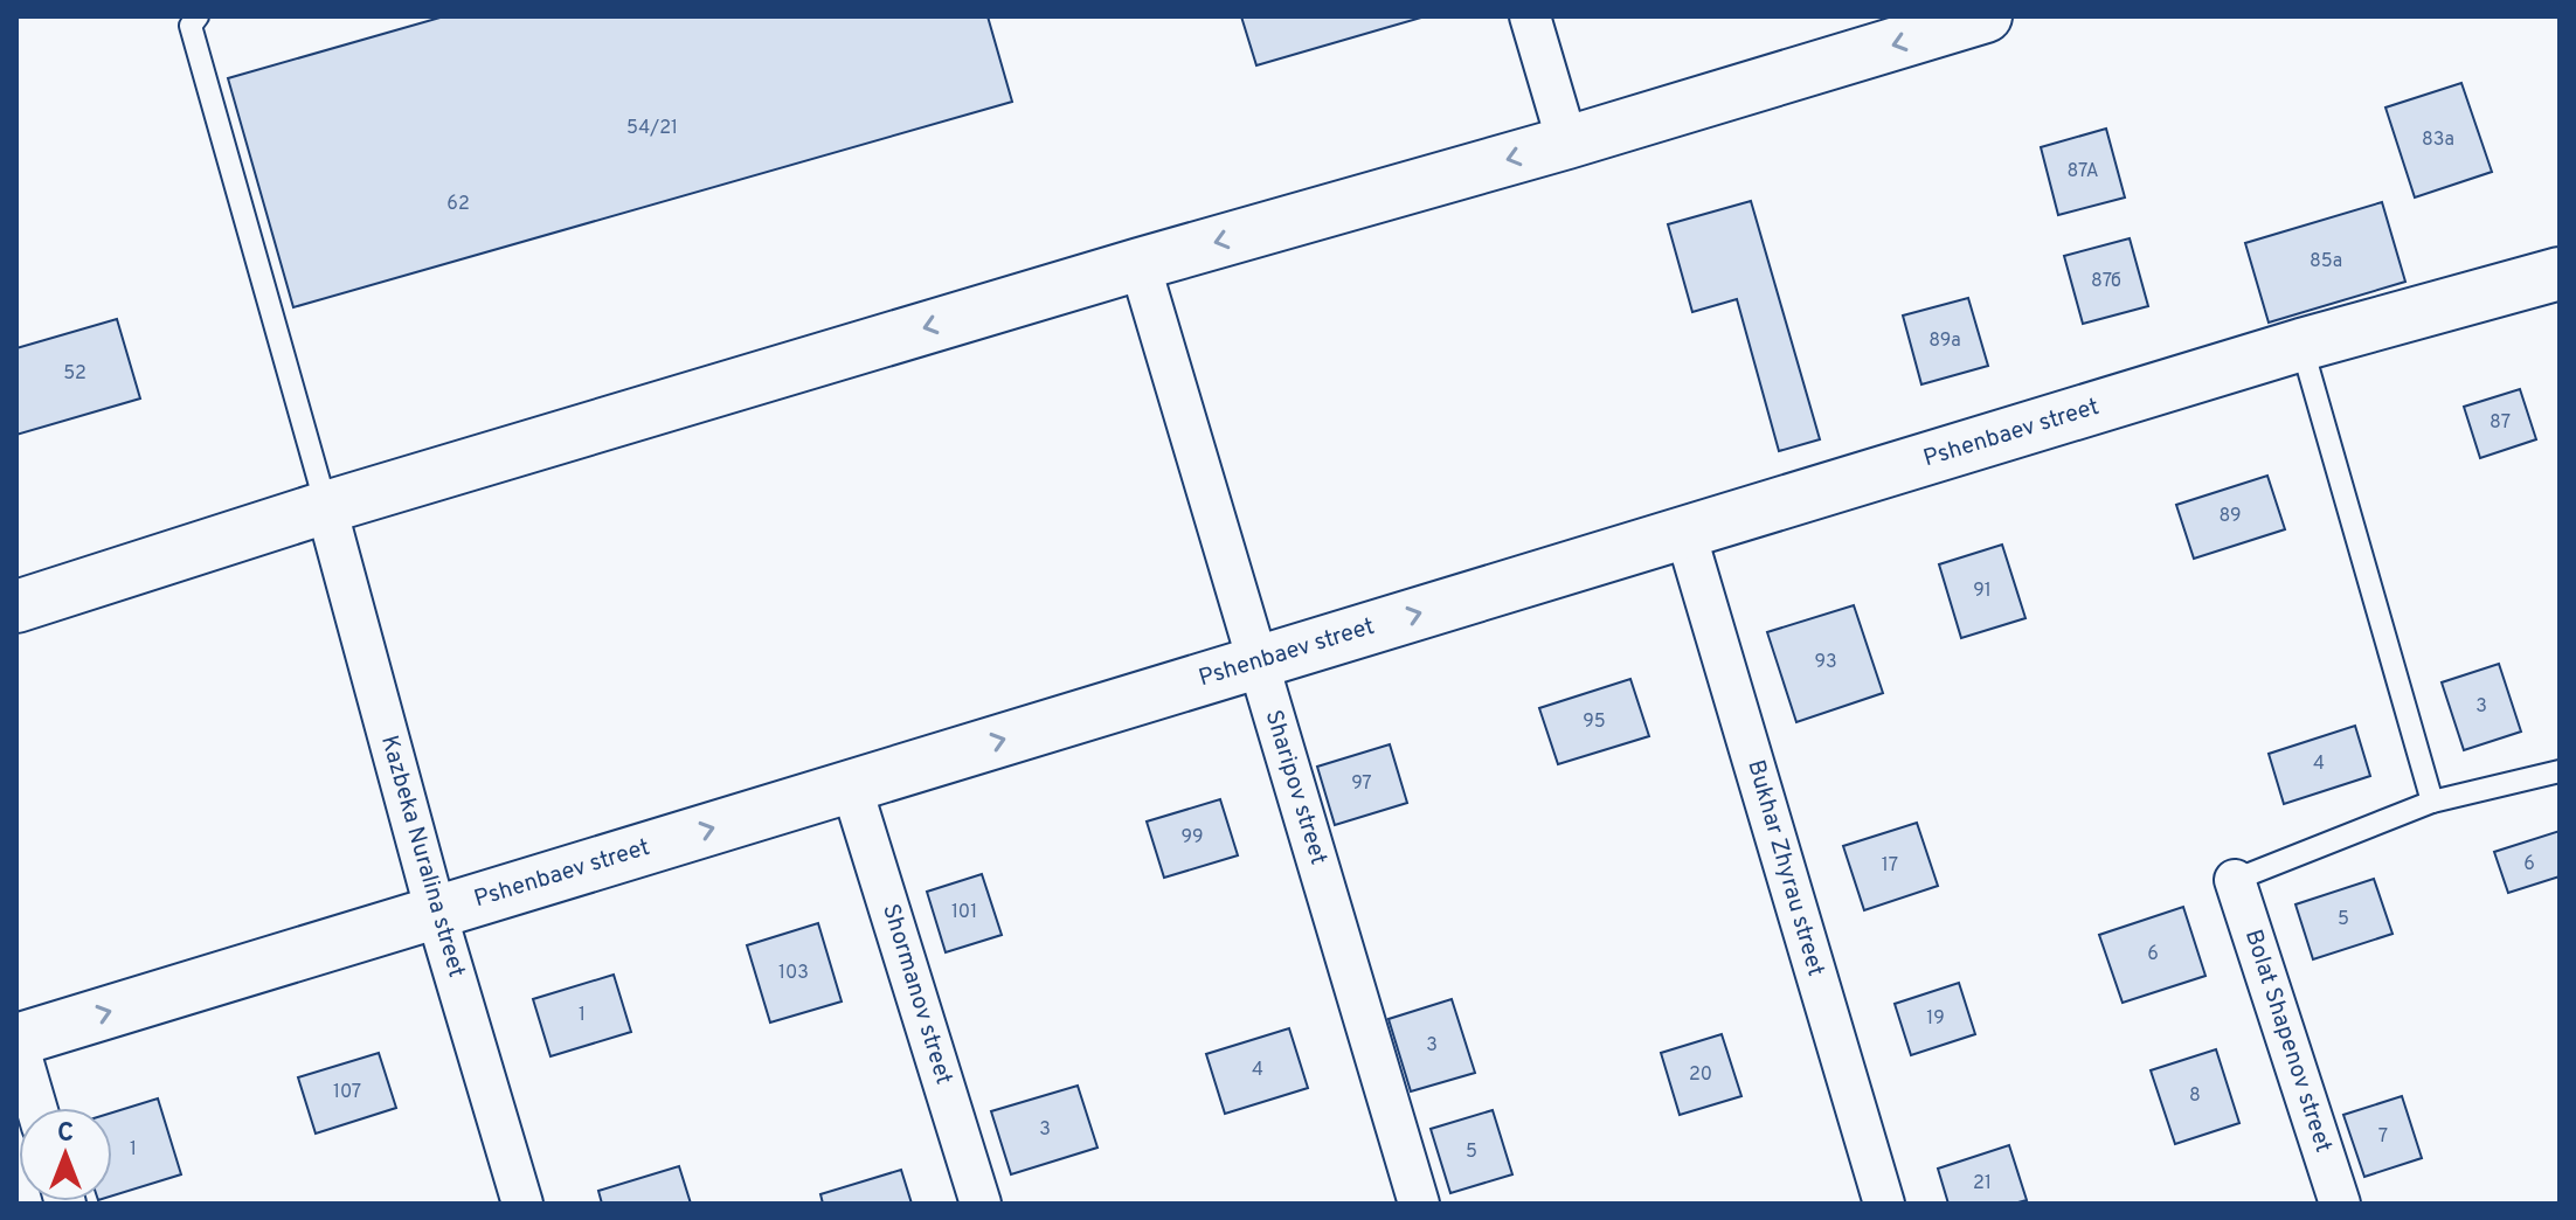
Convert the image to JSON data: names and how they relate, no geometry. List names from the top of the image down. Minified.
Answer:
{"streets":{"street":["Pshenbaev street","Sharipov street","Kazbeka Nuralina street","Bukhar Zhyrau street","Shormanov street","Bolat Shapenov street"]},"crossings":[["Pshenbaev street","Sharipov street"],["Pshenbaev street","Kazbeka Nuralina street"],["Pshenbaev street","Bukhar Zhyrau street"],["Pshenbaev street","Shormanov street"]],"house_numbers":["54/21","83а","87А","62","85а","87б","89а","52","87","89","91","93","3","95","4","97","99","6","17","101","5","6","103","1","19","3","4","20","107","8","3","7","1","5","21"],"north":"top"}
